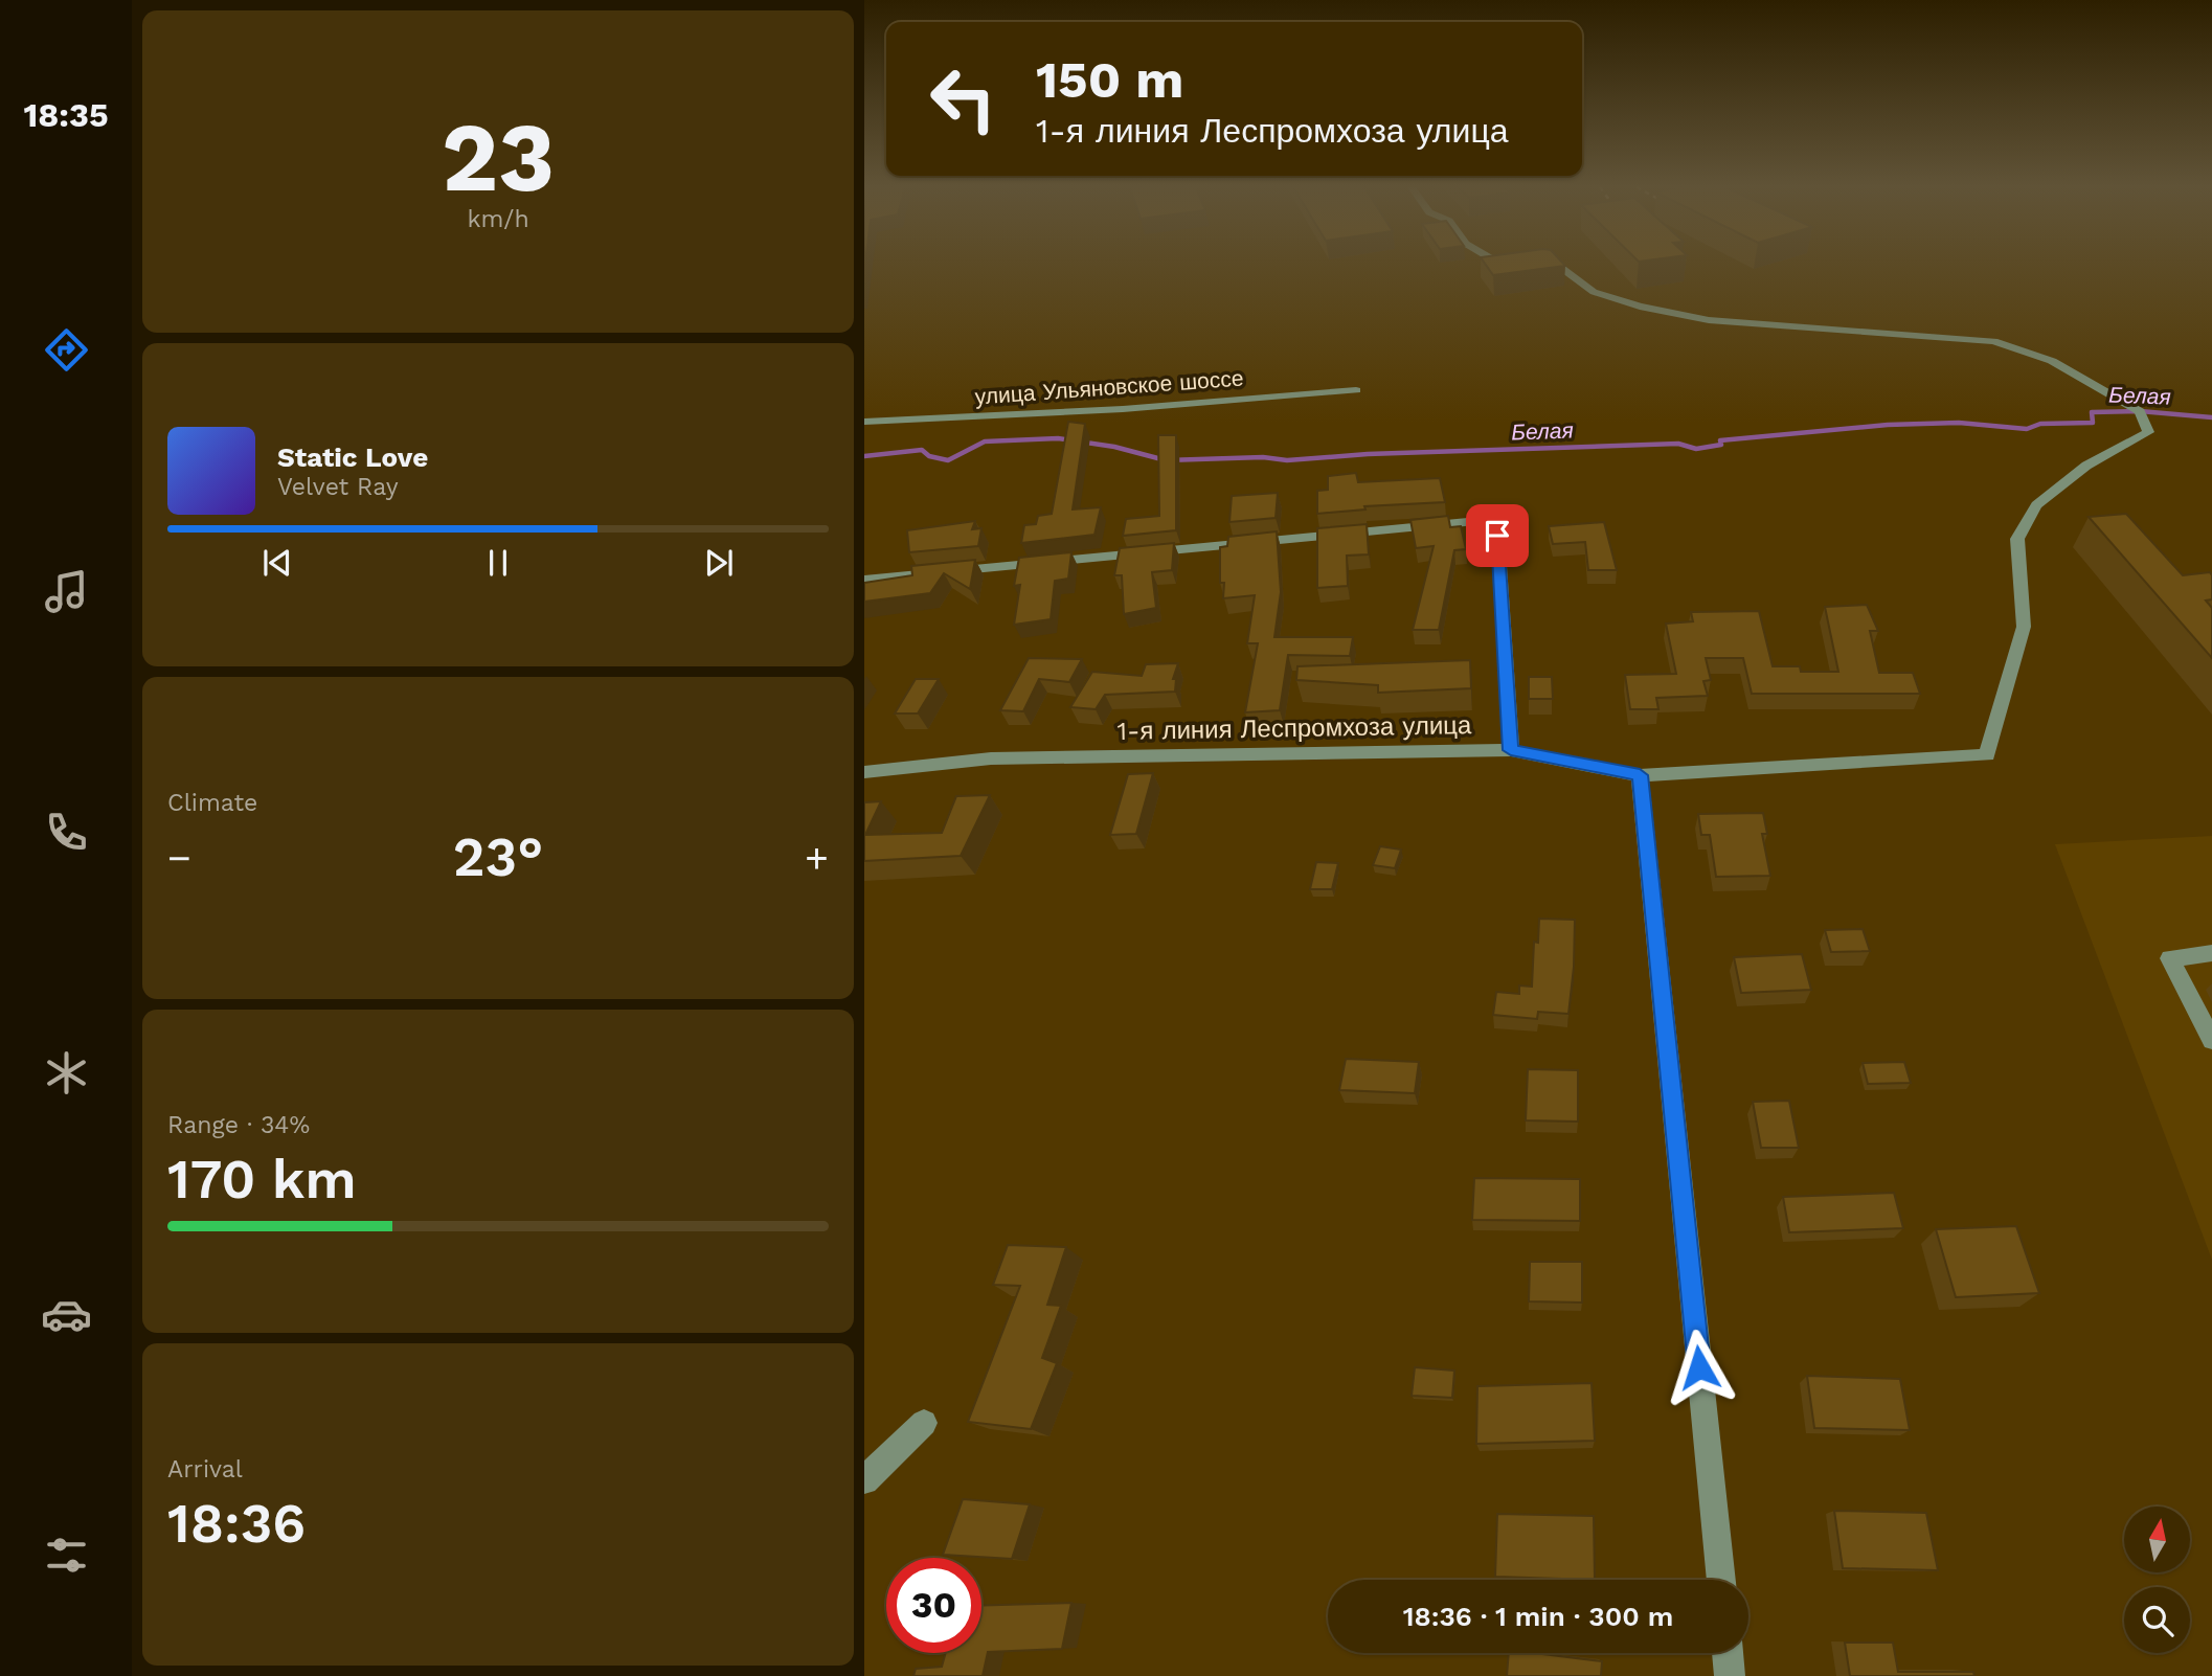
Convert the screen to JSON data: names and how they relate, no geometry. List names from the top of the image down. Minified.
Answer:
{"streets":{"street":["улица Ульяновское шоссе","1-я линия Леспромхоза улица"]},"water":["Белая"],"north":"top","page":{"tabs":"18:35","tile":[["23","km/h"],"Climate",["Range · 34%","170 km"],["Arrival","18:36"]],"turn":["150 m","1-я линия Леспромхоза улица"],"song":["Static Love","Velvet Ray"],"heat":["−","23°","+"],"limit":"30","trip":"18:36 · 1 min · 300 m"}}
